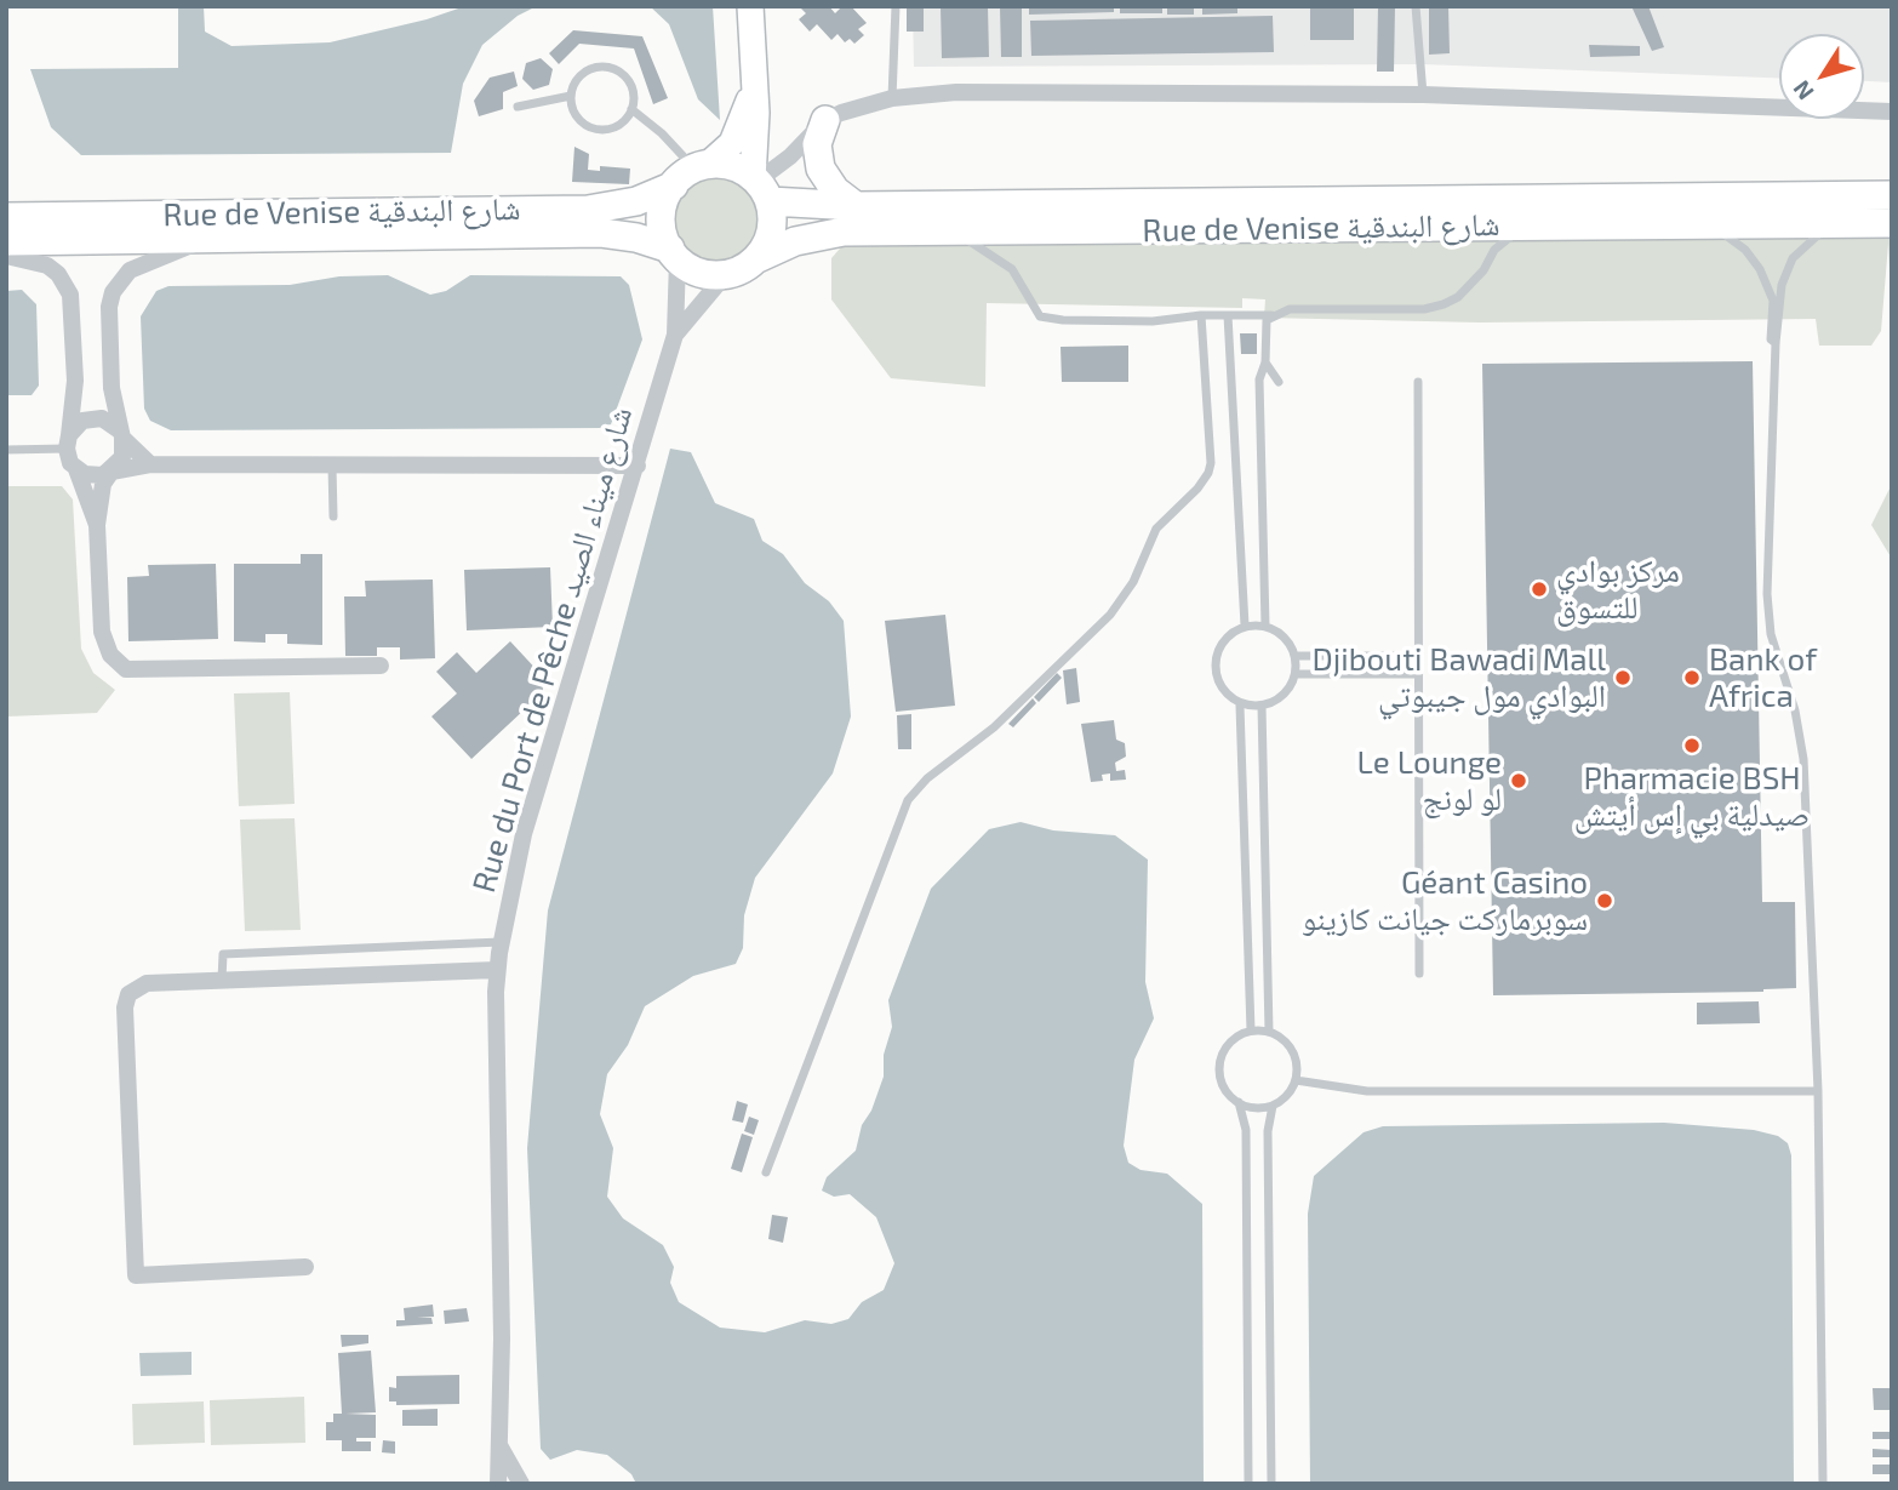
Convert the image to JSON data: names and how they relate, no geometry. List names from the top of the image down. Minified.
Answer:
{"streets":{"main road":["Rue de Venise شارع البندقية"],"street":["Rue du Port de Pêche شارع ميناء الصيد"]},"crossings":[["Rue de Venise شارع البندقية","Rue du Port de Pêche شارع ميناء الصيد"]],"places":["مركز بوادي للتسوق","Djibouti Bawadi Mall البوادي مول جيبوتي","Bank of Africa","Pharmacie BSH صيدلية بي إس أيتش","Le Lounge لو لونج","Géant Casino سوبرماركت جيانت كازينو"],"north":"bottom left"}
